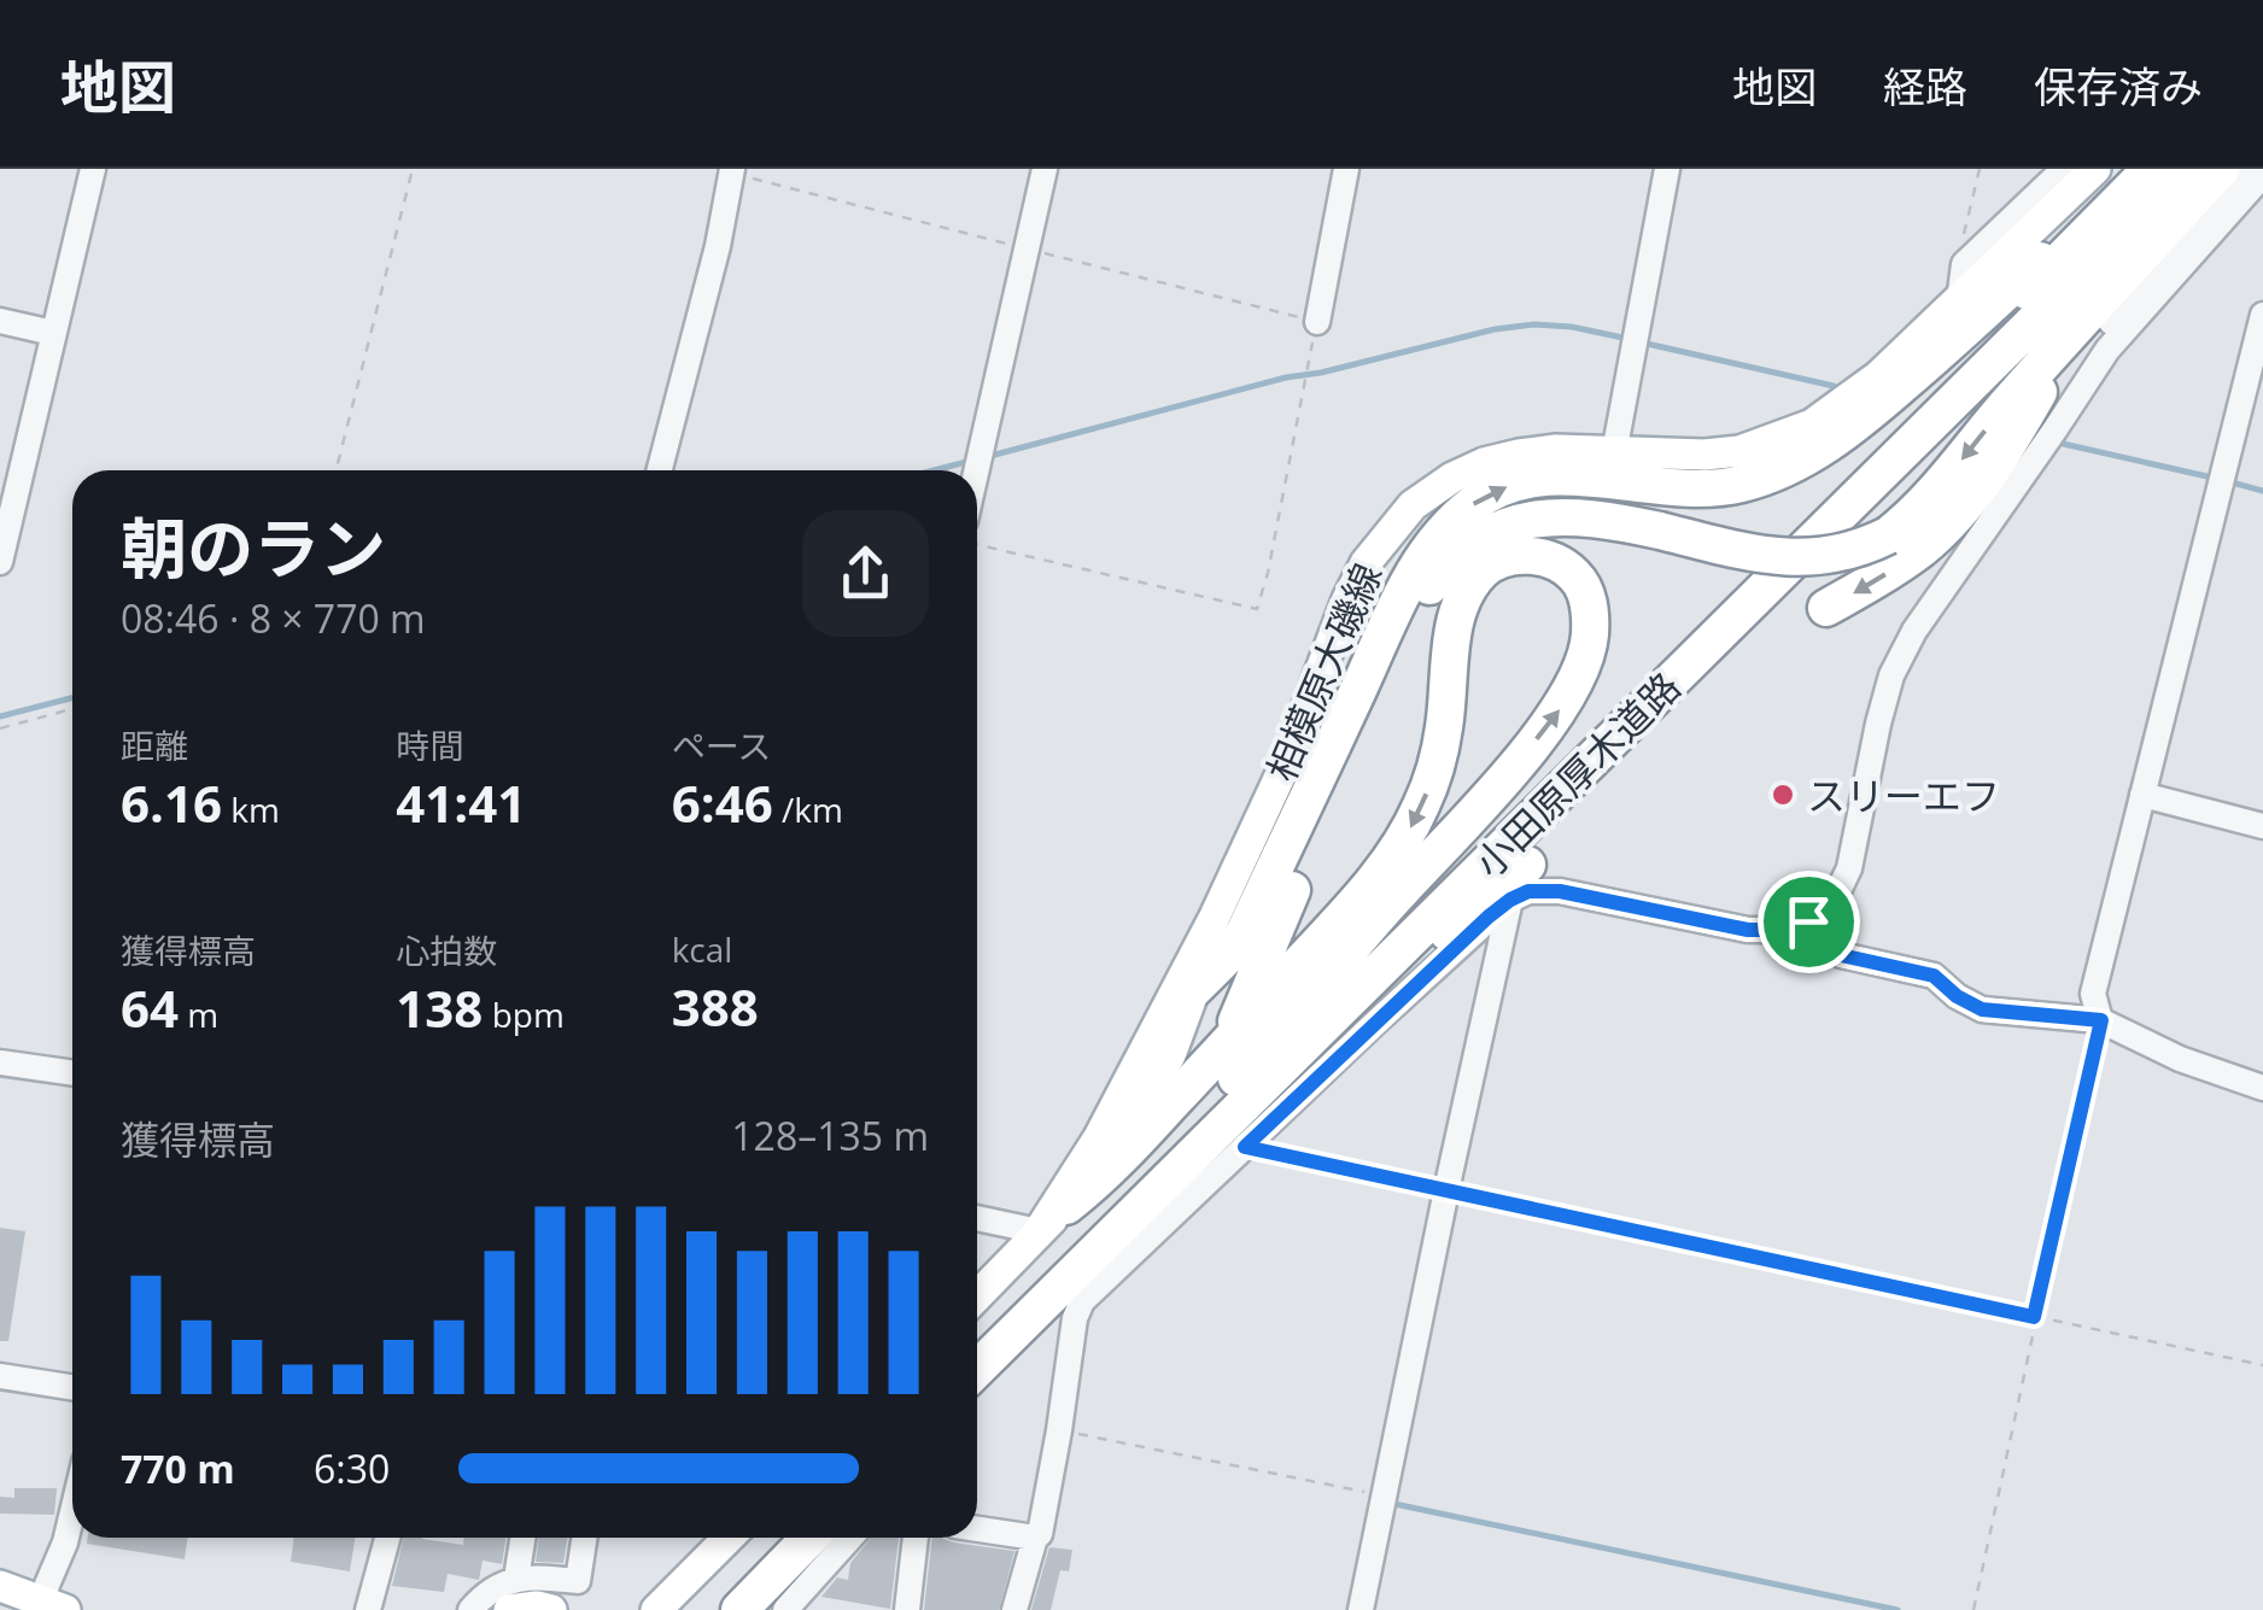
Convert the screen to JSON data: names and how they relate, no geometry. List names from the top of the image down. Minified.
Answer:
{"streets":{"highway":["小田原厚木道路"],"main road":["相模原大磯線"]},"places":["スリーエフ"],"page":{"header":"地図","nav":["地図","経路","保存済み"],"heading":["朝のラン","08:46 · 8 × 770 m"],"stats":[["距離","6.16 km"],["時間","41:41"],["ペース","6:46 /km"],["獲得標高","64 m"],["心拍数","138 bpm"],["kcal","388"]],"chart":["獲得標高","128–135 m"],"list":[{"name":"770 m","note":"6:30"}]}}
